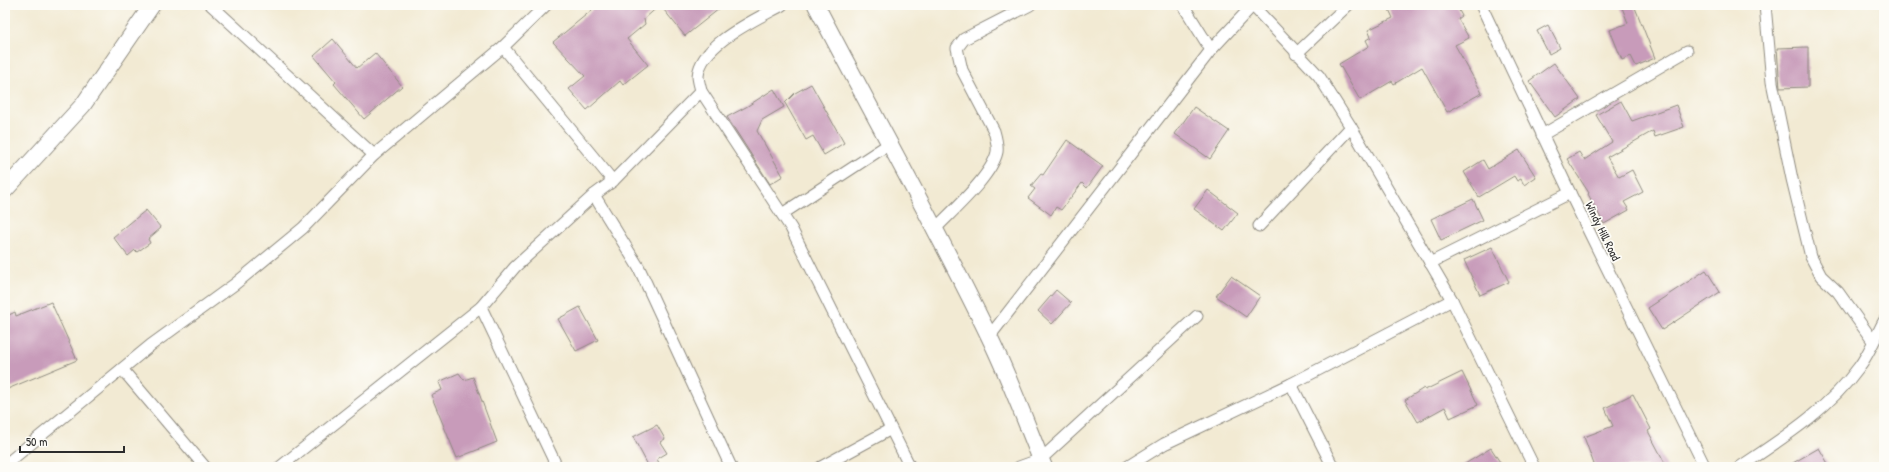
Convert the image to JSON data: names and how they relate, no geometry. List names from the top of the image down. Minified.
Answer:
{"streets":{"street":["Windy Hill Road"]},"scale_bar":"50 m"}
